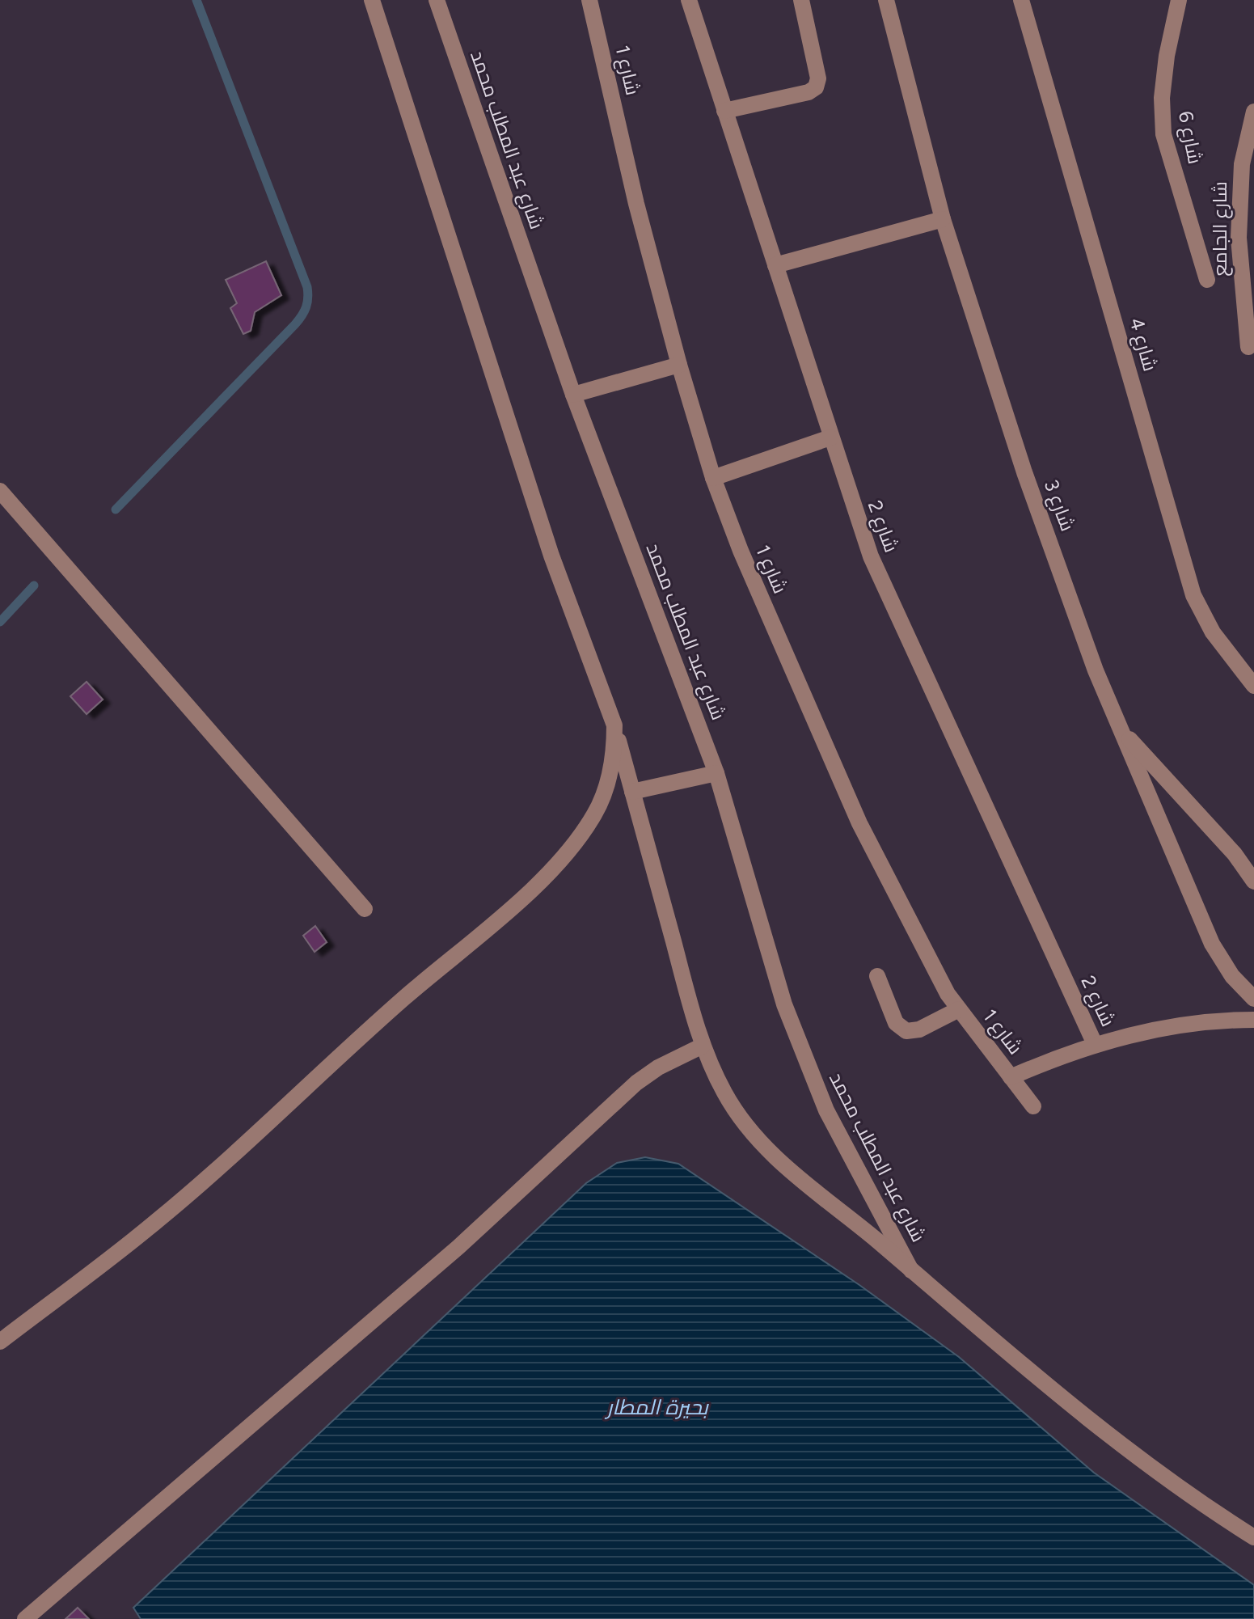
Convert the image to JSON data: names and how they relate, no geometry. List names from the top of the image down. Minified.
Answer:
{"streets":{"street":["شارع 1","شارع 6","شارع عبد المطلب محمد","شارع الجامع","شارع 4","شارع 3","شارع 2"]},"water":["بحيرة المطار"]}
